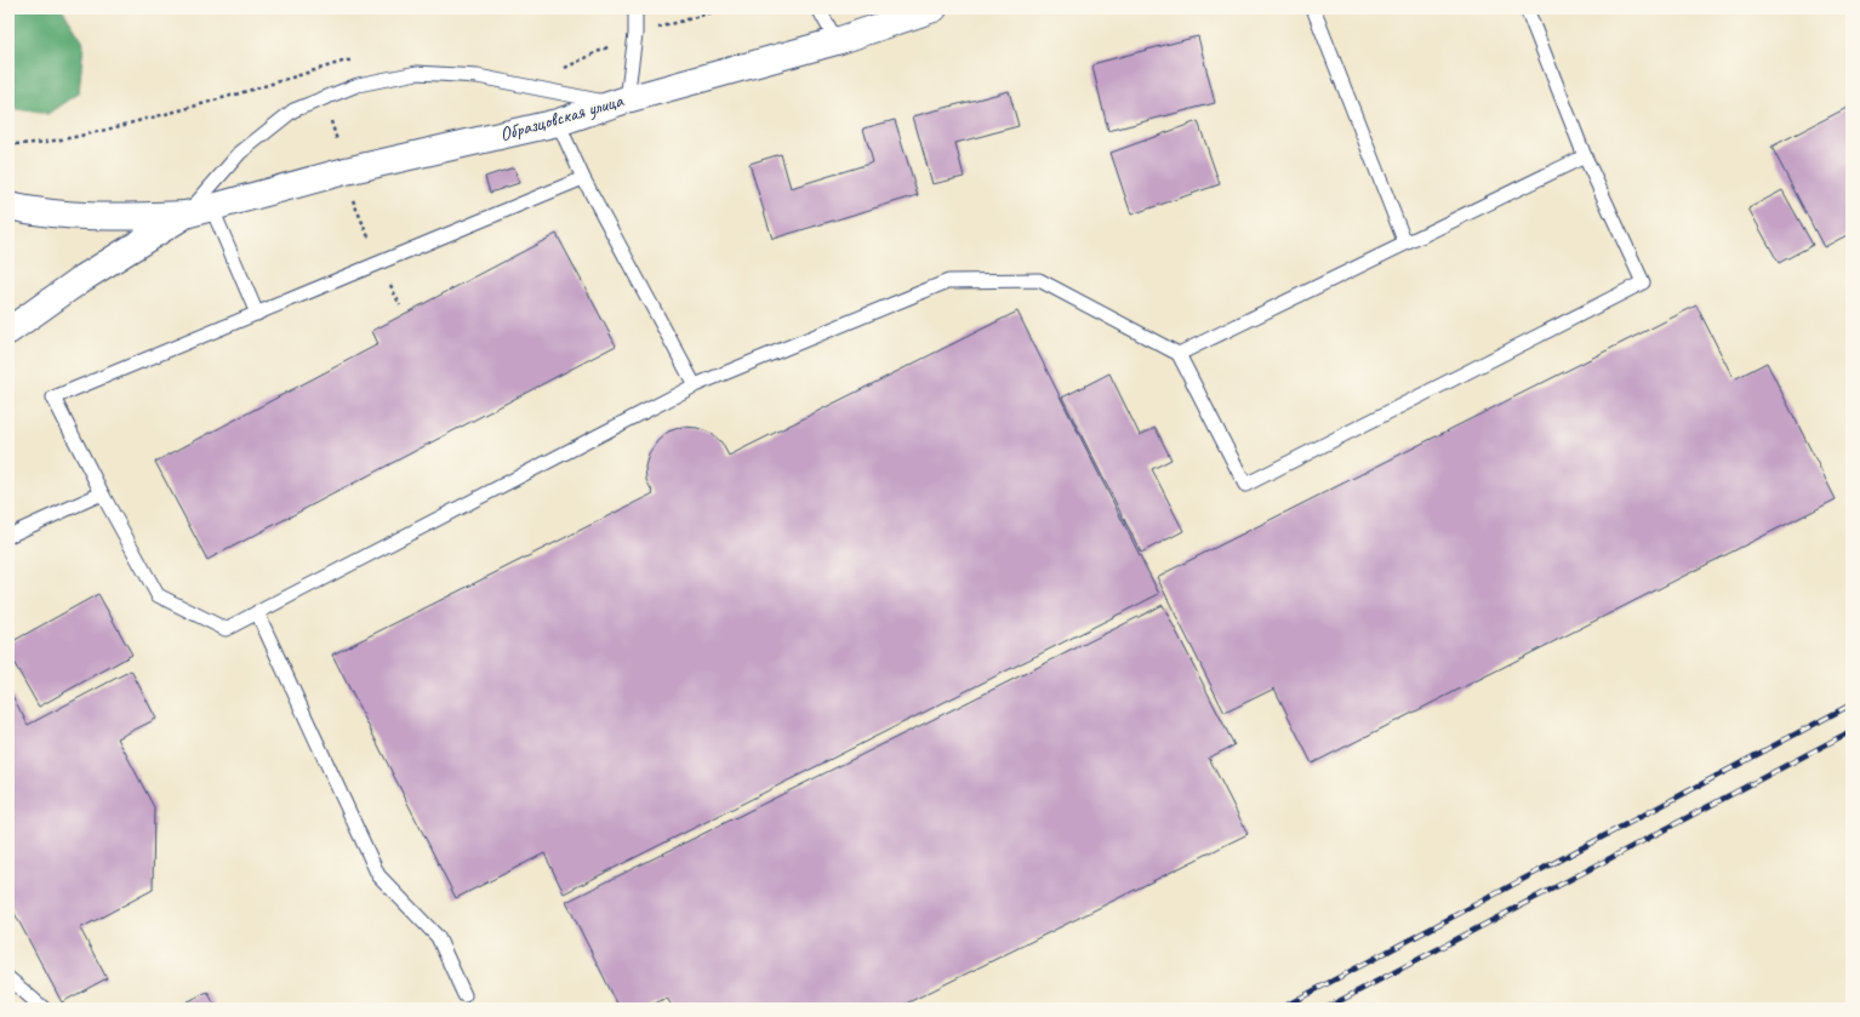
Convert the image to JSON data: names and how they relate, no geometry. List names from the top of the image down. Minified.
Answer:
{"streets":{"main road":["Образцовская улица"]}}
